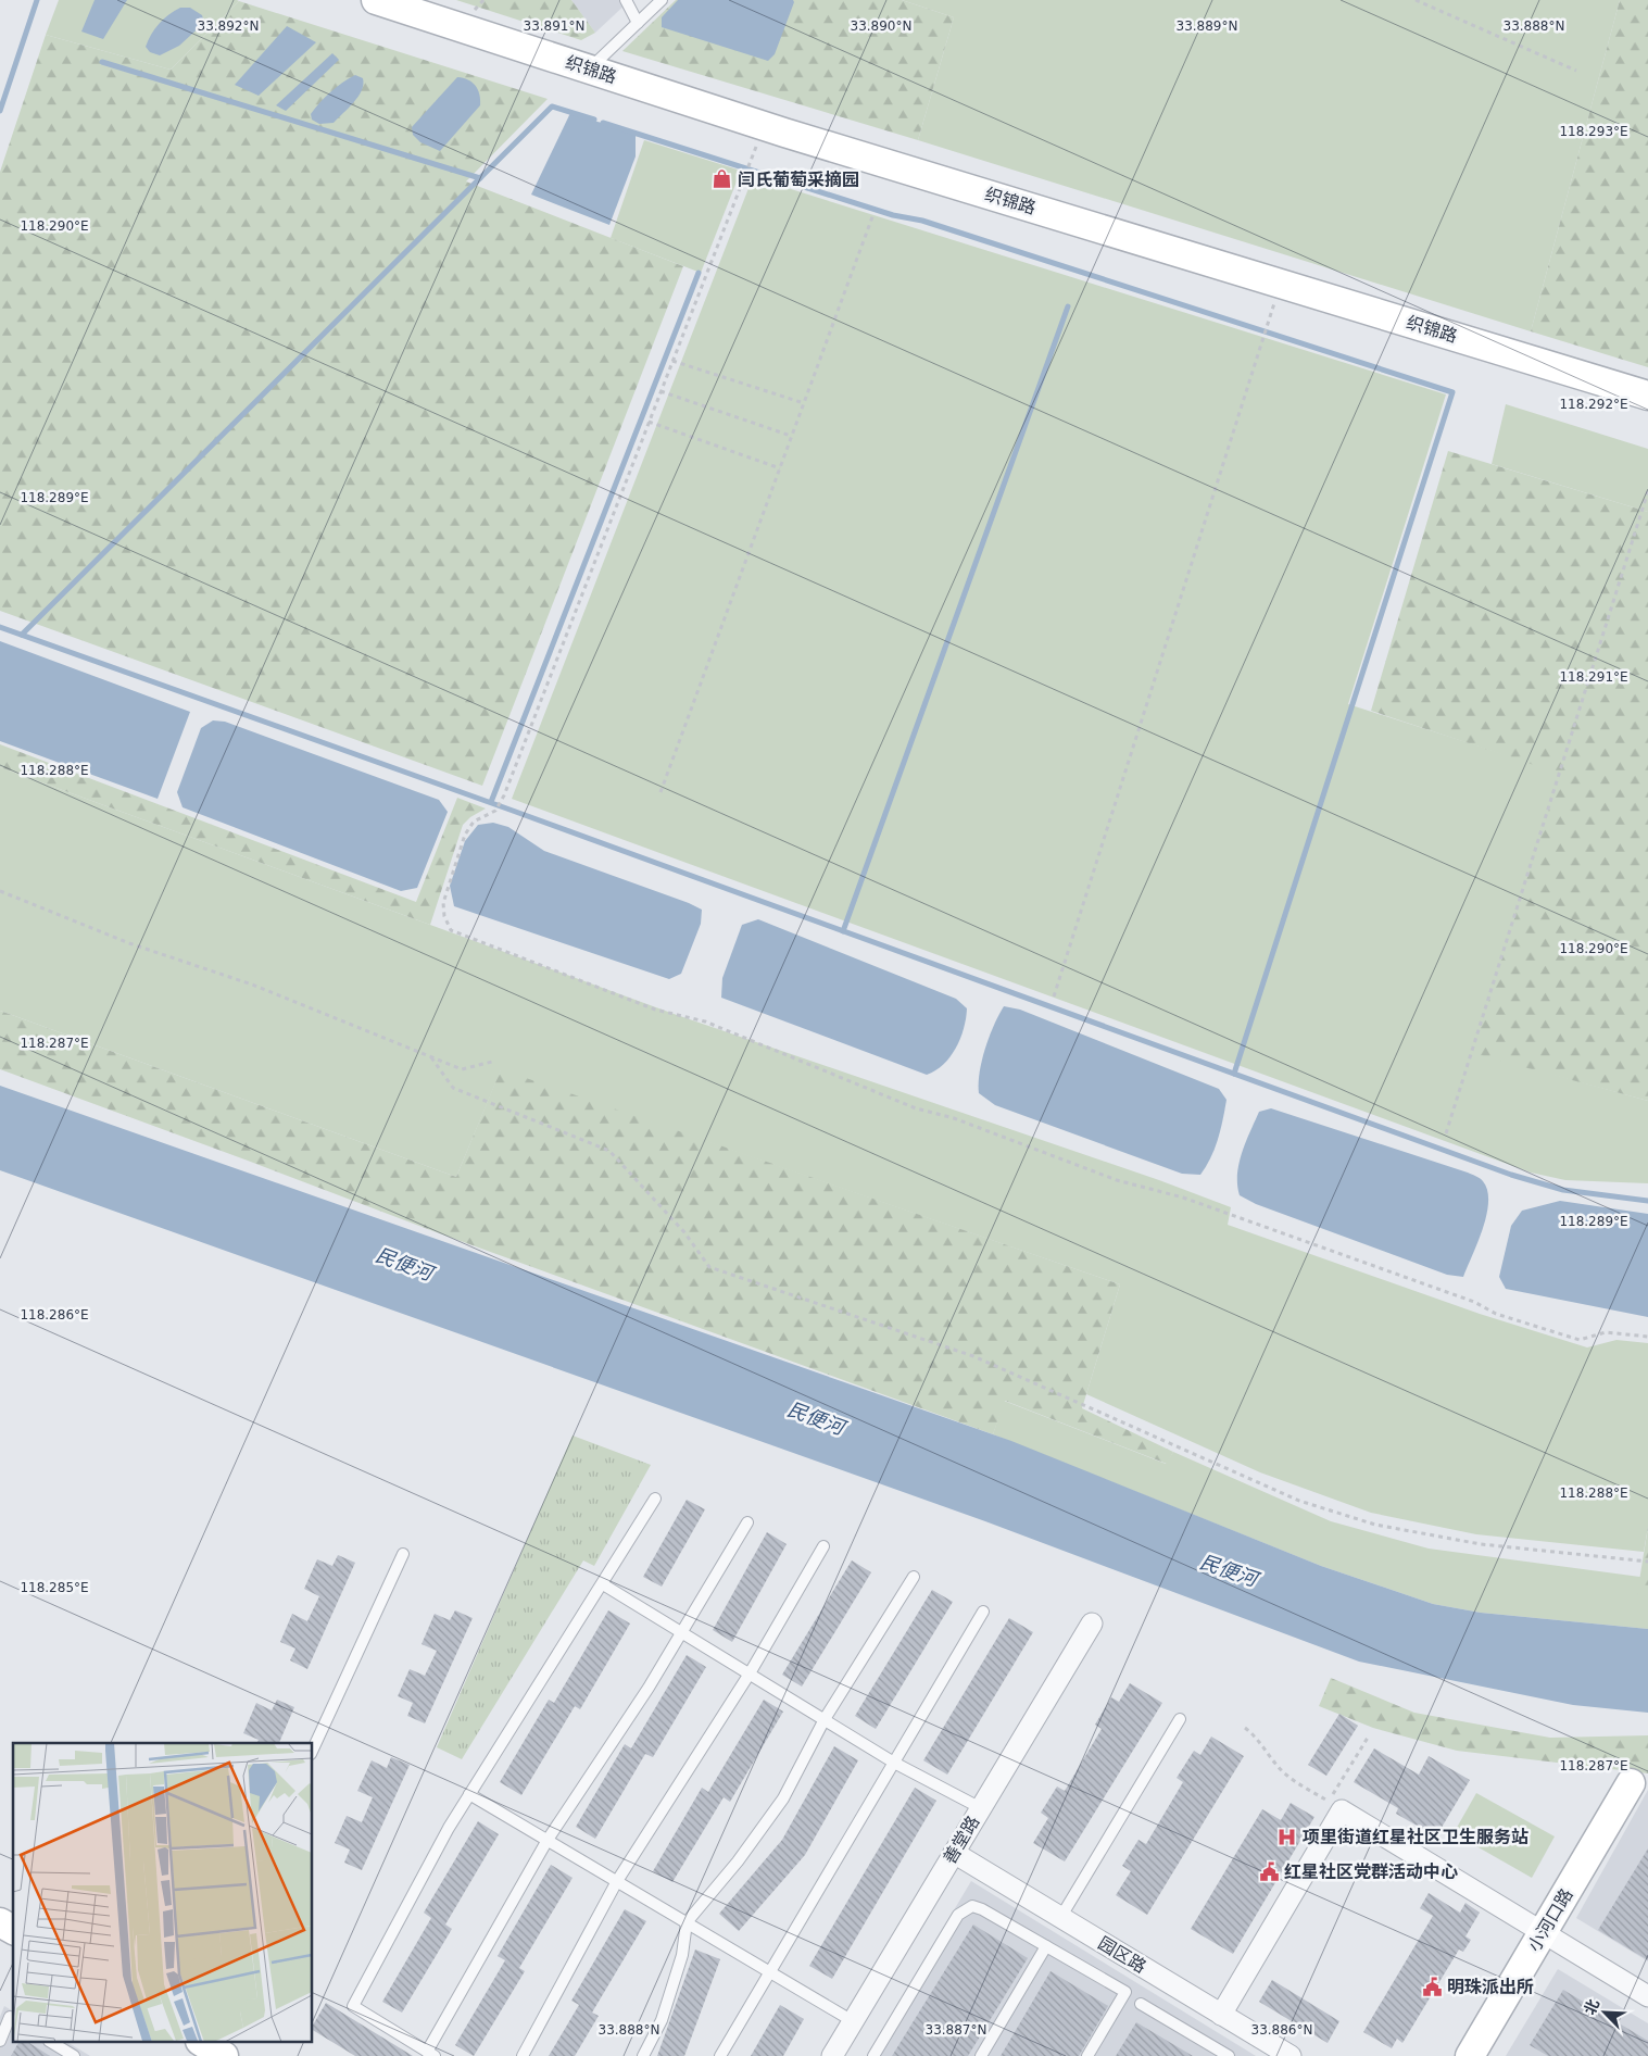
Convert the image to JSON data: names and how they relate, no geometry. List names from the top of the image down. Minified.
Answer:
{"streets":{"street":["织锦路","善堂路","小河口路","园区路"]},"crossings":[["善堂路","园区路"]],"water":["民便河"],"places":{"shop":["闫氏葡萄采摘园"],"hospital":["项里街道红星社区卫生服务站"],"public building":["红星社区党群活动中心","明珠派出所"]},"north":"top left","coordinates":["33.892°N","33.891°N","33.889°N","33.888°N","33.890°N","118.293°E","118.290°E","118.292°E","118.289°E","118.291°E","118.288°E","118.287°E","118.286°E","118.285°E","33.887°N","33.886°N"]}
